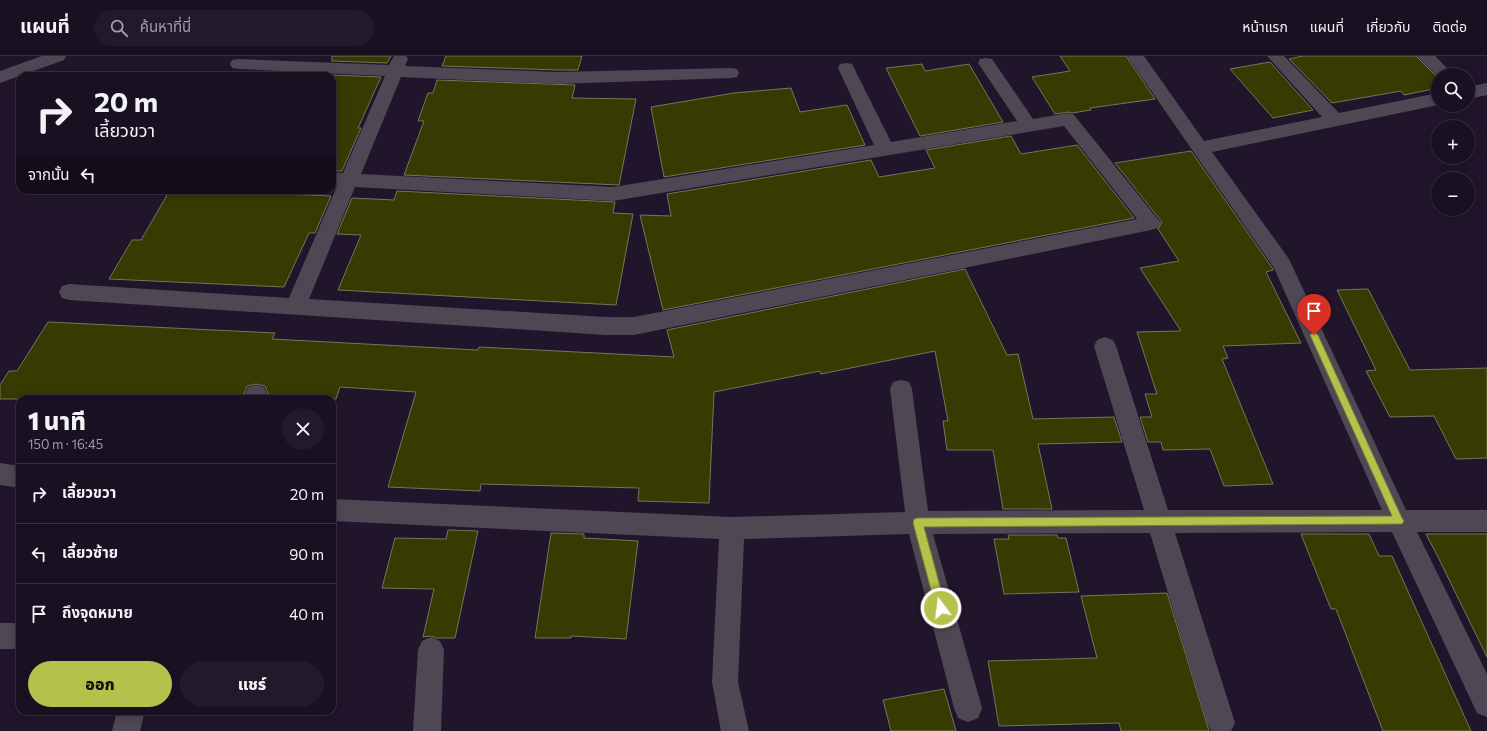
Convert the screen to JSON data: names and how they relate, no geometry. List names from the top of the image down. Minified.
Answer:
{"page":{"header":"แผนที่","search":"ค้นหาที่นี่","nav":["หน้าแรก","แผนที่","เกี่ยวกับ","ติดต่อ"],"map_buttons":["+","−"],"turn":["20 m","เลี้ยวขวา"],"then":"จากนั้น","heading":["1 นาที","150 m · 16:45"],"list":[{"name":"เลี้ยวขวา","value":"20 m"},{"name":"เลี้ยวซ้าย","value":"90 m"},{"name":"ถึงจุดหมาย","value":"40 m"}],"buttons":["ออก","แชร์"]}}
